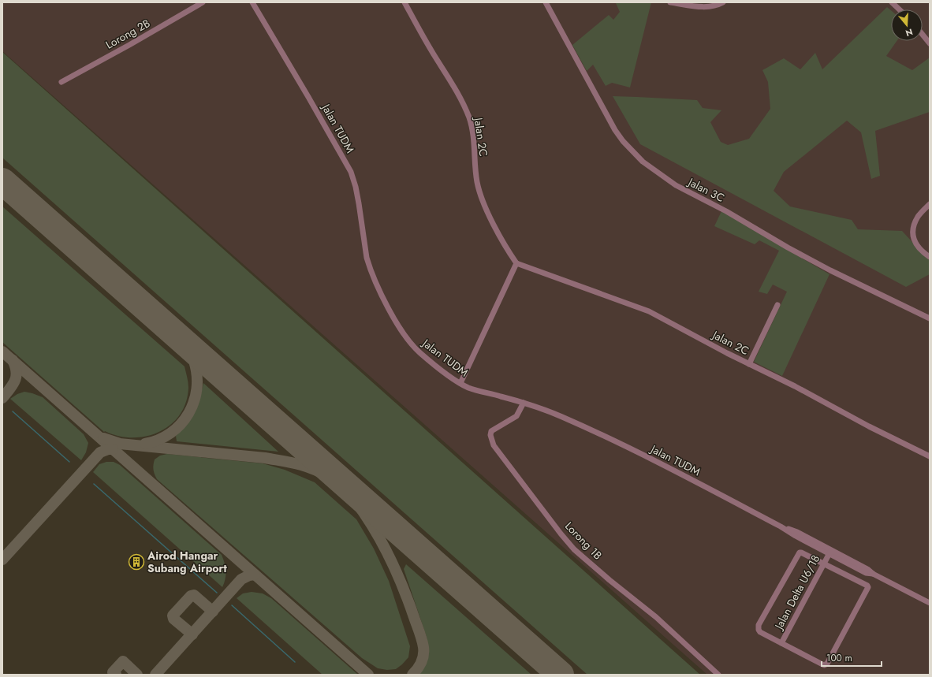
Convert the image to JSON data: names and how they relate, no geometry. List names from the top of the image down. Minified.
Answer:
{"streets":{"street":["Lorong 2B","Jalan TUDM","Jalan 2C","Jalan 3C","Lorong 1B","Jalan Delta U6/18"]},"crossings":[["Jalan TUDM","Lorong 1B"],["Jalan TUDM","Jalan Delta U6/18"]],"places":{"building":["Airod Hangar Subang Airport"]},"scale_bar":"100 m","north":"bottom"}
